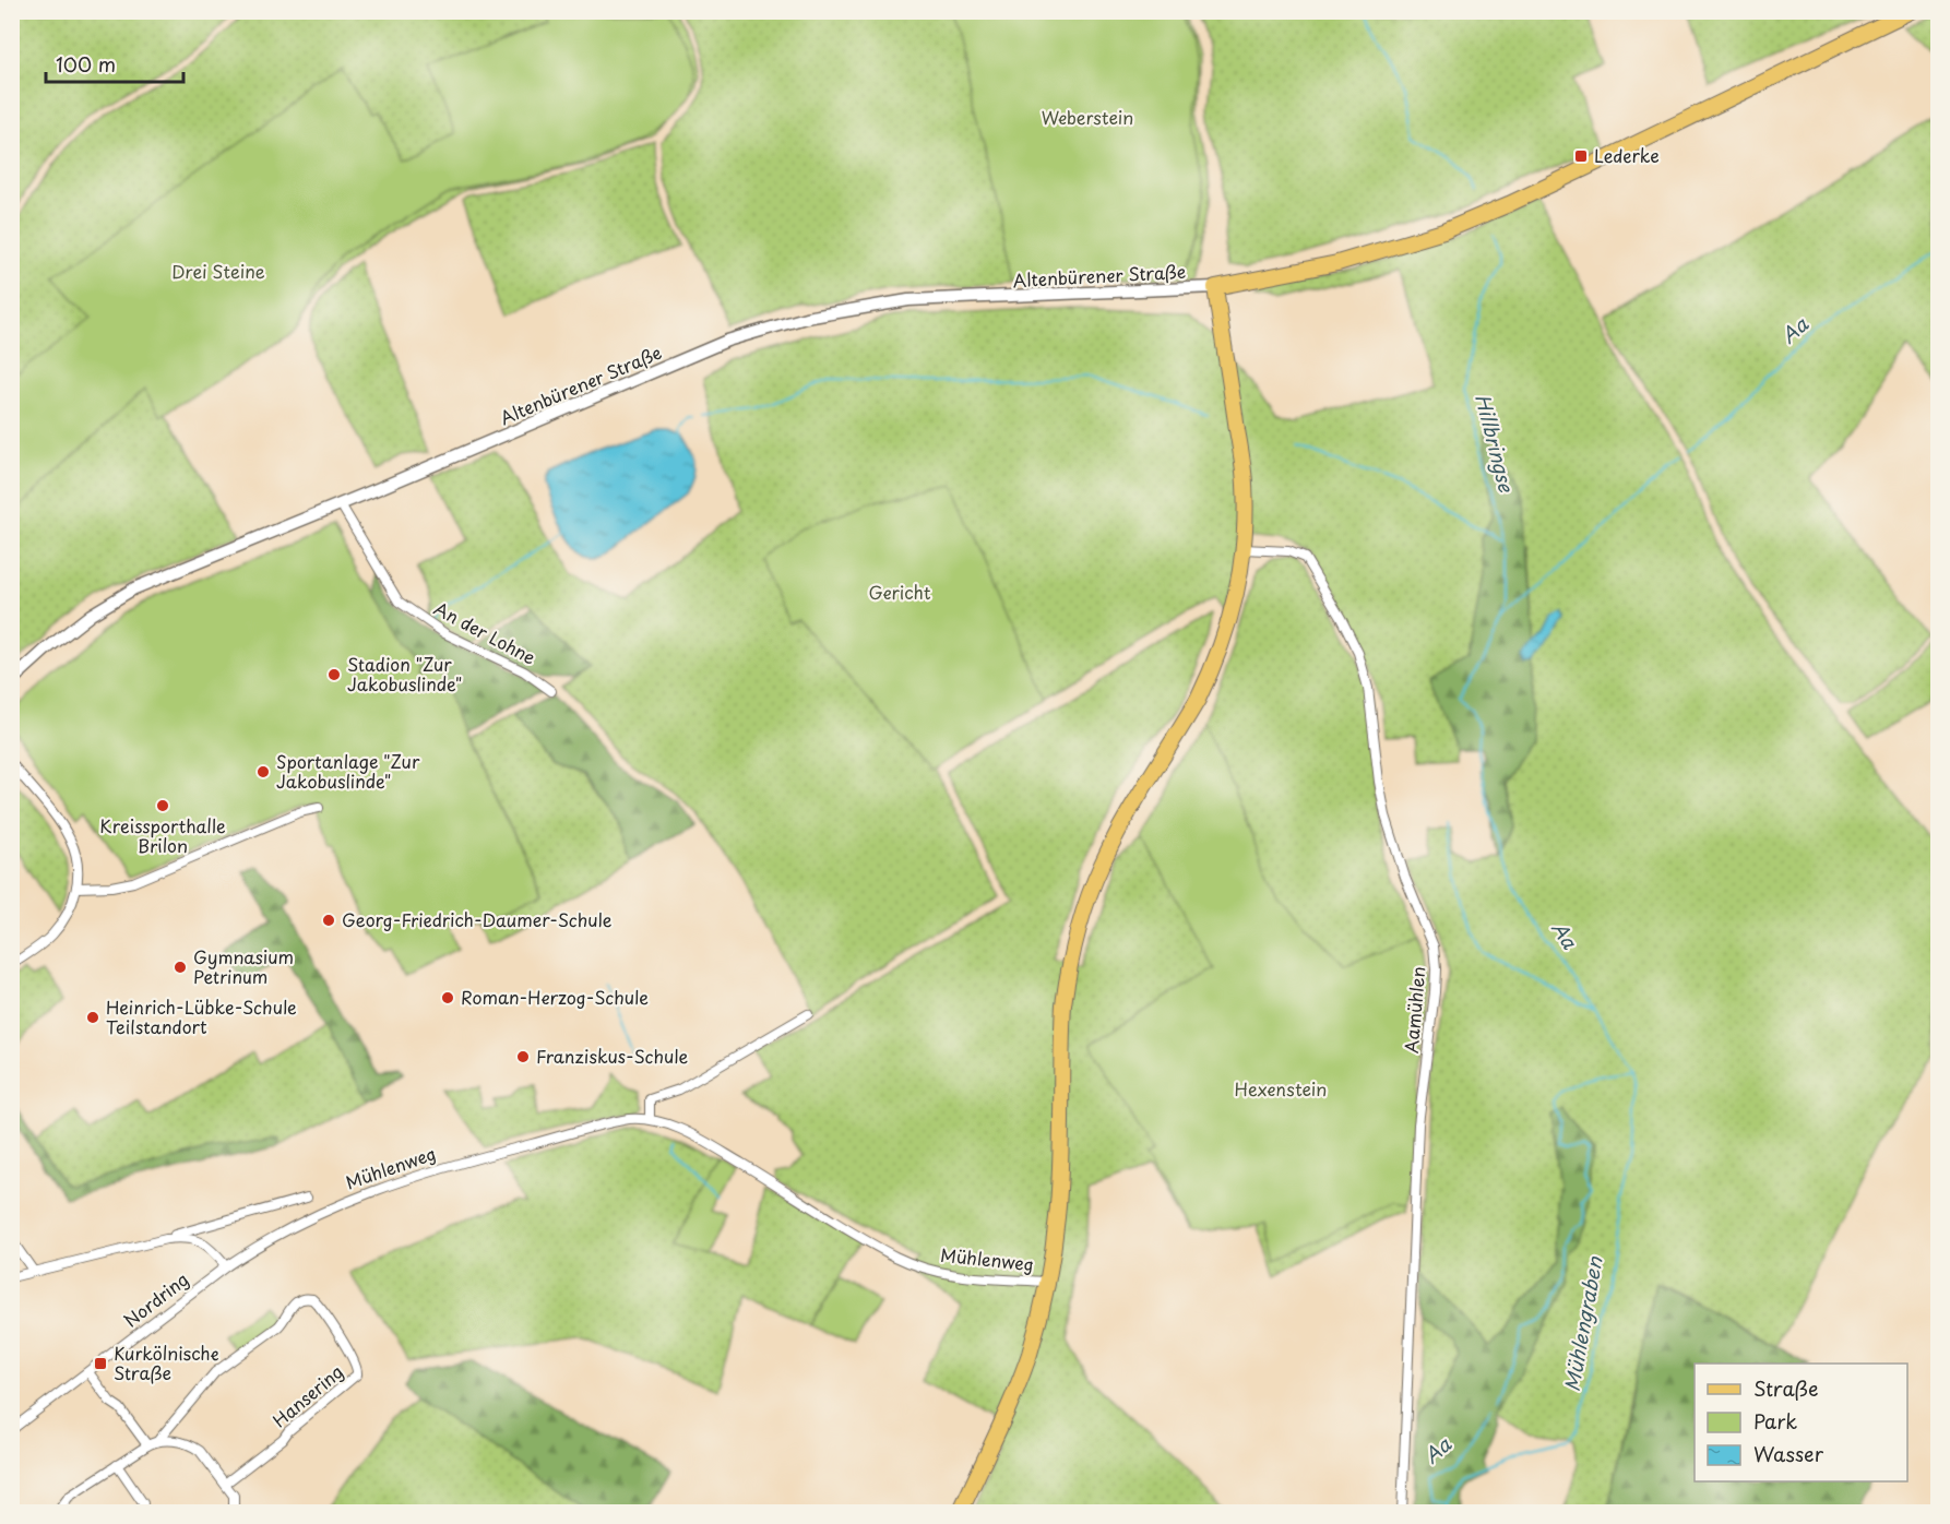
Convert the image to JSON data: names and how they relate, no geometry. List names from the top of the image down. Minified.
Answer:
{"streets":{"street":["Altenbürener Straße","An der Lohne","Aamühlen","Mühlenweg","Nordring","Hansering"]},"crossings":[["Altenbürener Straße","An der Lohne"],["Mühlenweg","Nordring"]],"water":["Aa","Hillbringse","Mühlengraben"],"parks":["Weberstein","Drei Steine","Gericht","Hexenstein"],"places":{"transit":["Lederke","Kurkölnische Straße"],"other":["Stadion \"Zur Jakobuslinde\"","Sportanlage \"Zur Jakobuslinde\"","Kreissporthalle Brilon","Georg-Friedrich-Daumer-Schule","Gymnasium Petrinum","Roman-Herzog-Schule","Heinrich-Lübke-Schule Teilstandort","Franziskus-Schule"]},"legend":["Straße","Park","Wasser"],"scale_bar":"100 m"}
